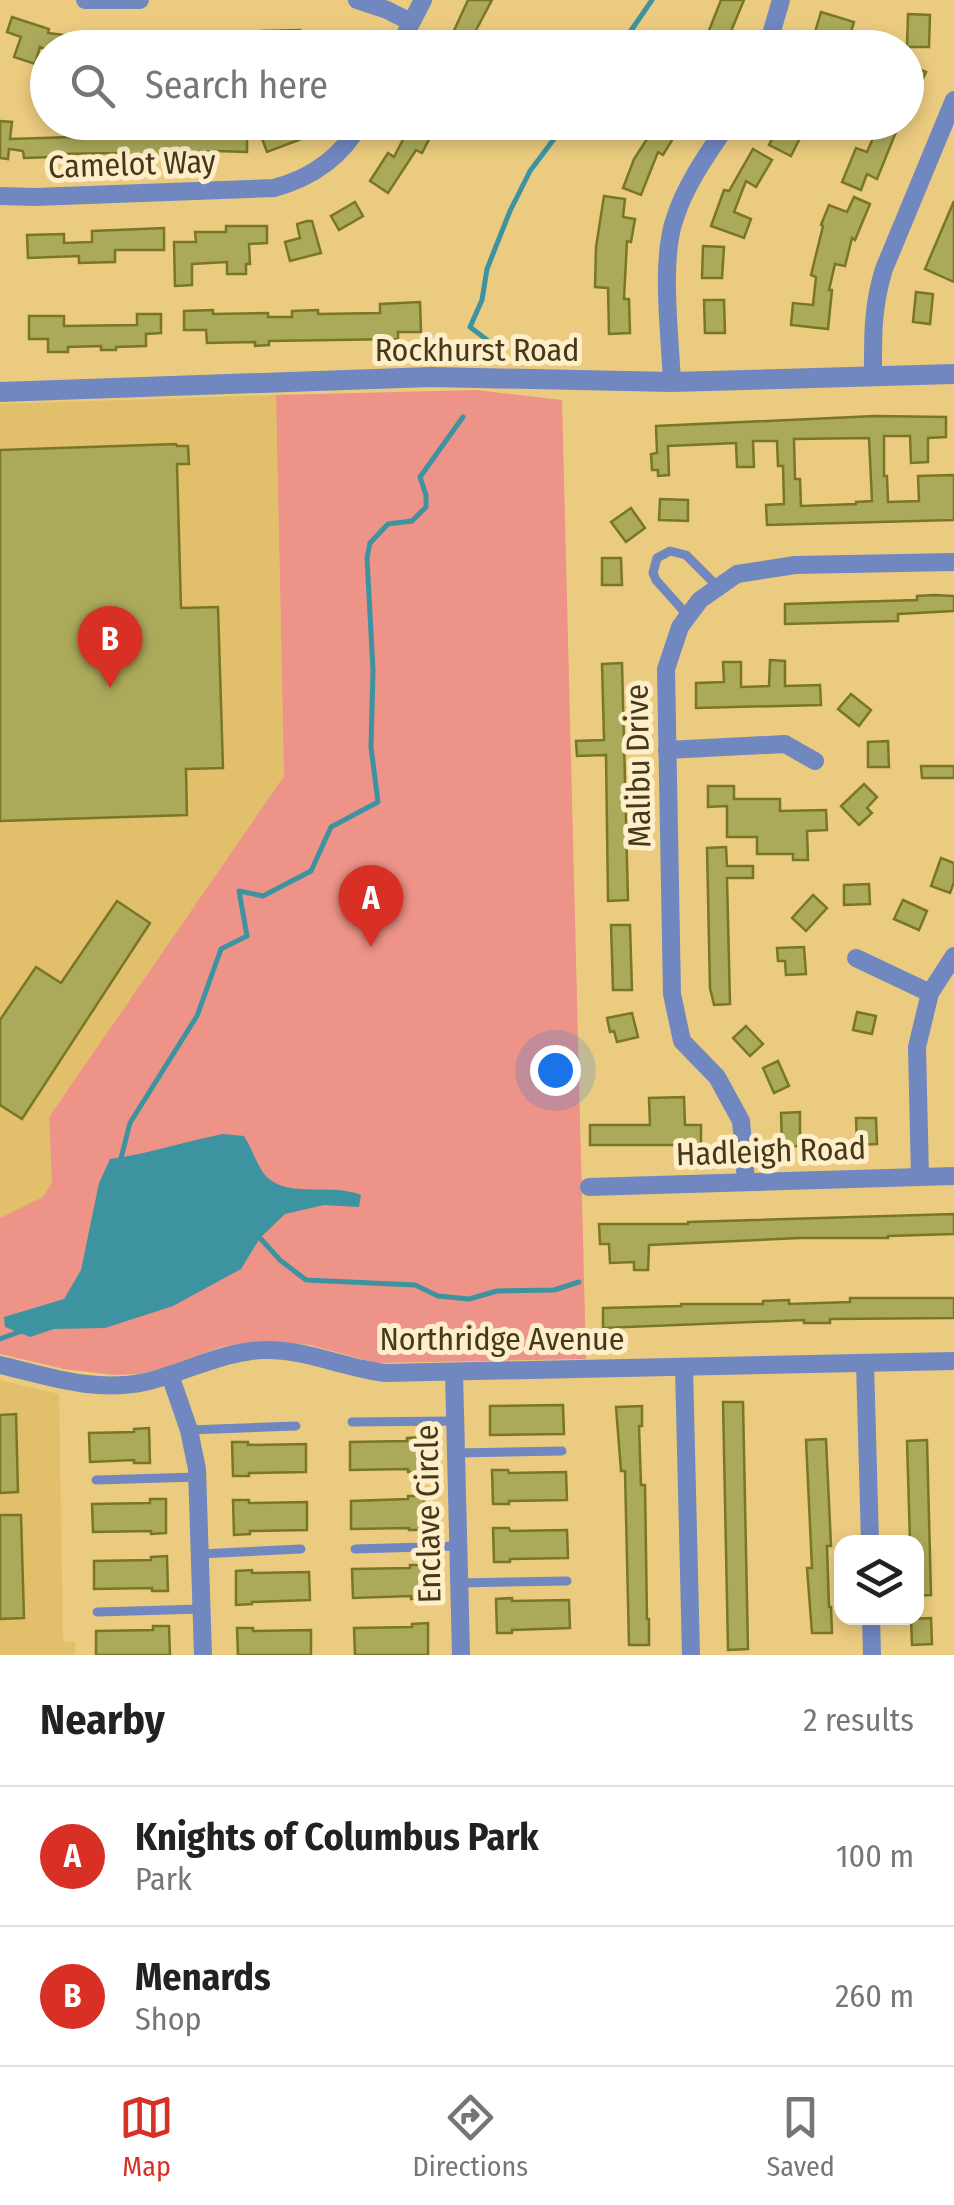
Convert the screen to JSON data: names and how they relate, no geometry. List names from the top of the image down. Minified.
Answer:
{"streets":{"street":["Camelot Way","Rockhurst Road","Malibu Drive","Hadleigh Road","Northridge Avenue","Enclave Circle"]},"crossings":[["Malibu Drive","Hadleigh Road"],["Northridge Avenue","Enclave Circle"]],"page":{"search":"Search here","pins":["B","A"],"heading":["Nearby","2 results"],"list":[{"mark":"A","name":"Knights of Columbus Park","note":"Park","value":"100 m"},{"mark":"B","name":"Menards","note":"Shop","value":"260 m"}],"nav":["Map","Directions","Saved"]}}
